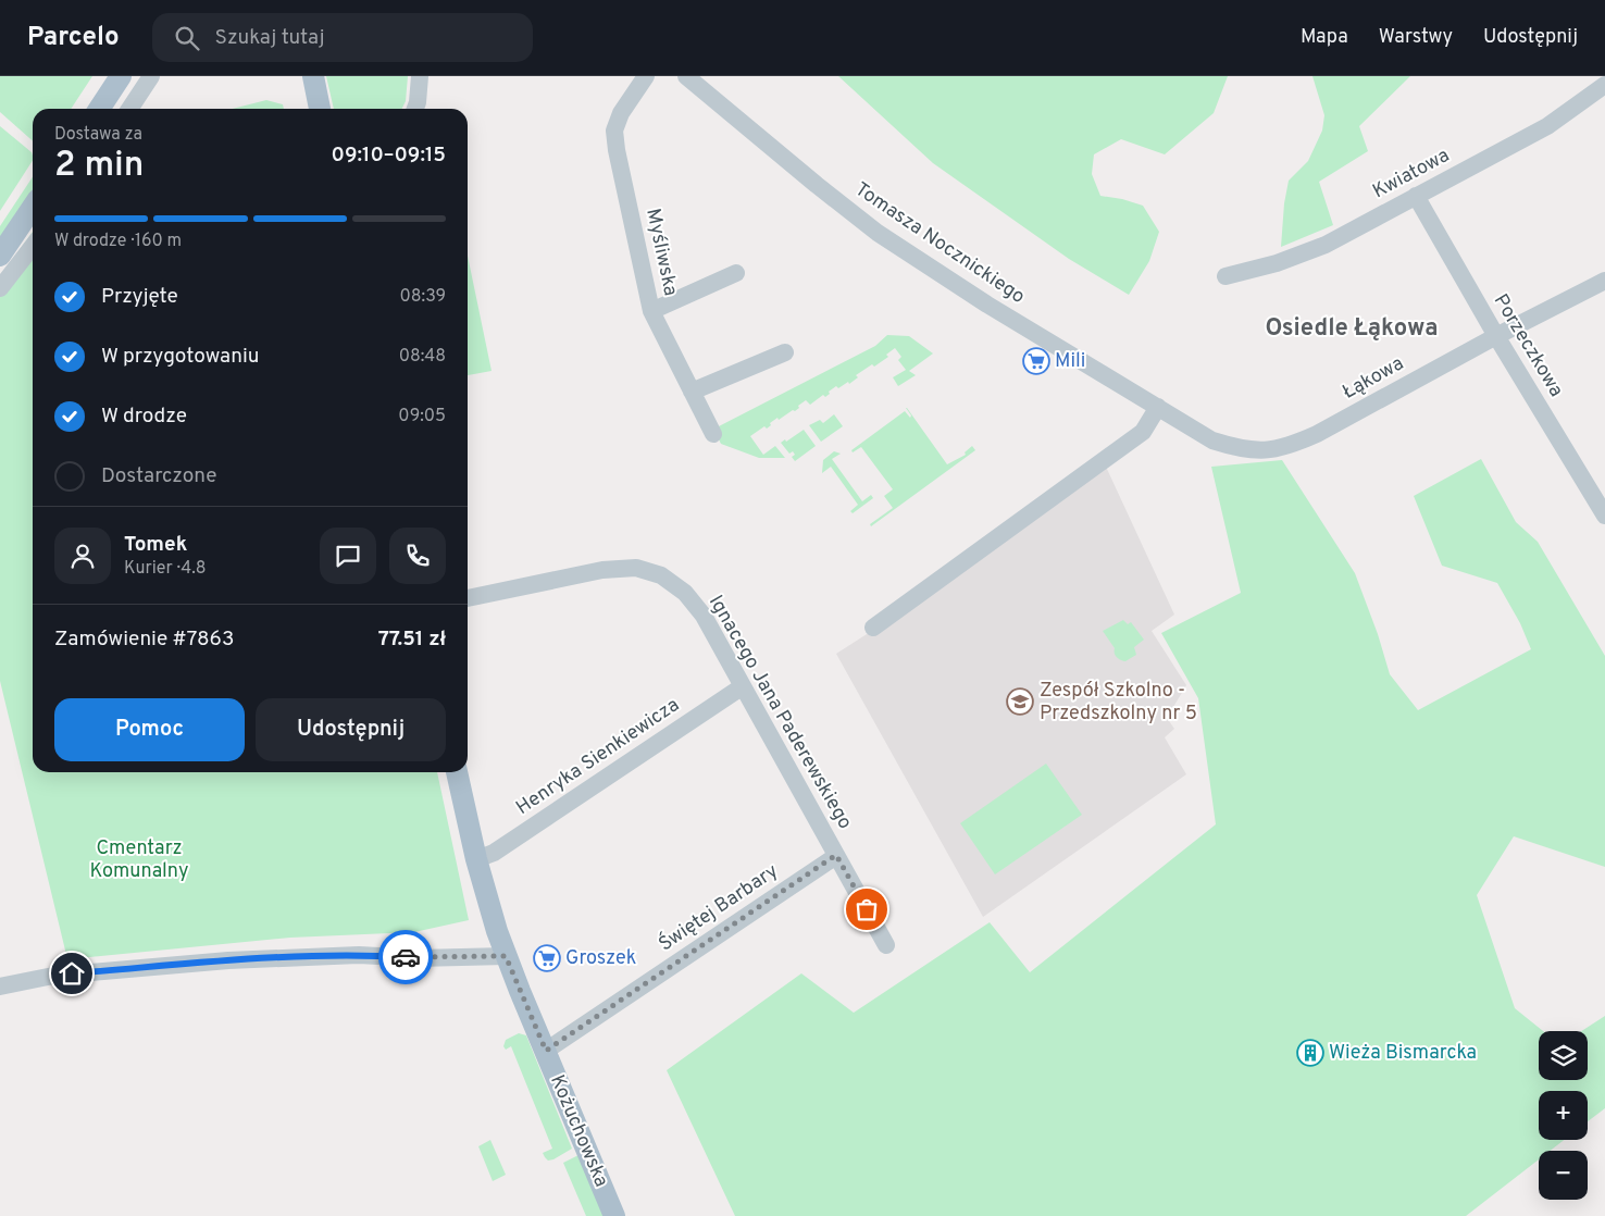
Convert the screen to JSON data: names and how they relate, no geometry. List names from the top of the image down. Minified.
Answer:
{"streets":{"main road":["Kożuchowska"],"street":["Kwiatowa","Tomasza Nocznickiego","Myśliwska","Porzeczkowa","Łąkowa","Ignacego Jana Paderewskiego","Henryka Sienkiewicza","Świętej Barbary"]},"crossings":[["Kwiatowa","Porzeczkowa"],["Tomasza Nocznickiego","Łąkowa"],["Porzeczkowa","Łąkowa"],["Ignacego Jana Paderewskiego","Henryka Sienkiewicza"],["Ignacego Jana Paderewskiego","Świętej Barbary"],["Henryka Sienkiewicza","Kożuchowska"],["Świętej Barbary","Kożuchowska"]],"districts":["Osiedle Łąkowa"],"parks":["Cmentarz Komunalny"],"places":{"supermarket":["Mili","Groszek"],"school or university":["Zespół Szkolno - Przedszkolny nr 5"],"building":["Wieża Bismarcka"]},"page":{"header":"Parcelo","search":"Szukaj tutaj","nav":["Mapa","Warstwy","Udostępnij"],"heading":["2 min","Dostawa za","09:10–09:15"],"panel":["Tomek","Kurier · 4.8","Zamówienie #7863","77.51 zł"],"bar":"W drodze · 160 m","list":[["Przyjęte","08:39"],["W przygotowaniu","08:48"],["W drodze","09:05"],"Dostarczone"],"buttons":["Pomoc","Udostępnij"],"map_buttons":["+","−"]}}
